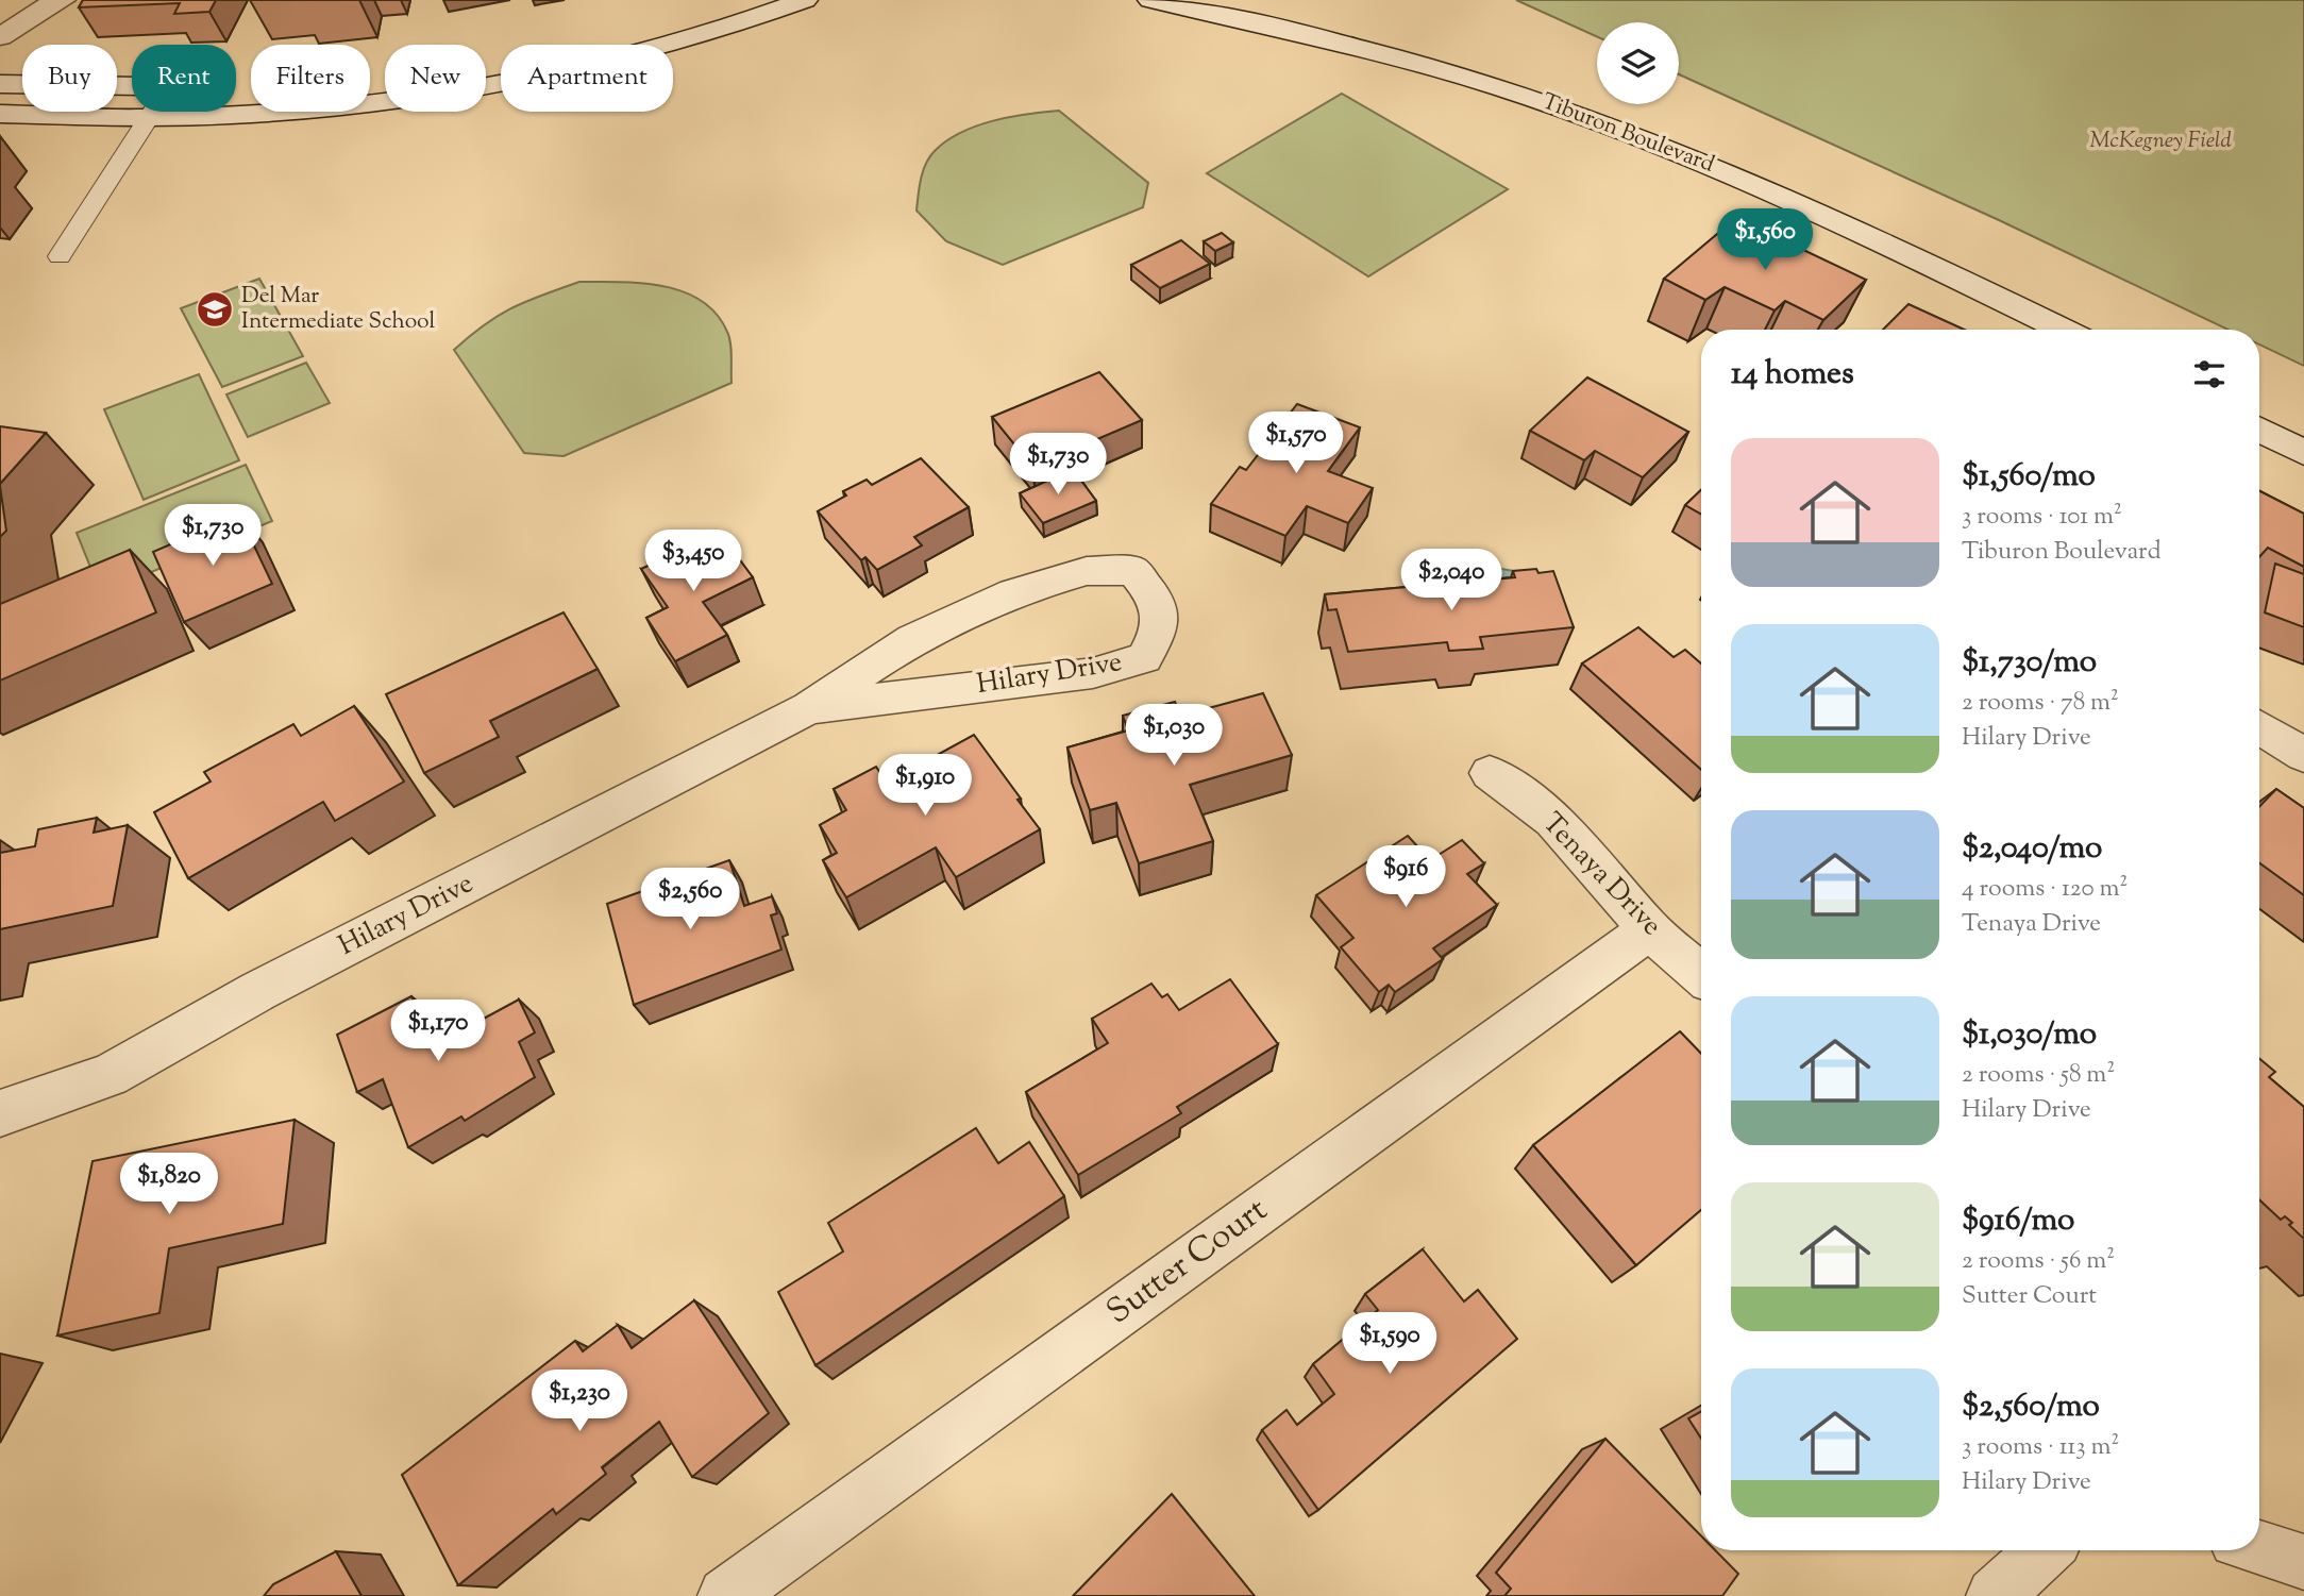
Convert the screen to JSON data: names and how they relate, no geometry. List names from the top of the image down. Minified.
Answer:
{"streets":{"street":["Tiburon Boulevard","Hilary Drive","Tenaya Drive","Sutter Court"]},"crossings":[["Tenaya Drive","Sutter Court"]],"parks":["McKegney Field"],"places":{"school or university":["Del Mar Intermediate School"]},"page":{"chip":["Buy","Rent","Filters","New","Apartment"],"price":["$1,560","$1,570","$1,730","$1,730","$3,450","$2,040","$1,030","$1,910","$916","$2,560","$1,170","$1,820","$1,590","$1,230"],"heading":"14 homes","list":[{"name":"$1,560/mo","note":"3 rooms · 101 m² · Tiburon Boulevard"},{"name":"$1,730/mo","note":"2 rooms · 78 m² · Hilary Drive"},{"name":"$2,040/mo","note":"4 rooms · 120 m² · Tenaya Drive"},{"name":"$1,030/mo","note":"2 rooms · 58 m² · Hilary Drive"},{"name":"$916/mo","note":"2 rooms · 56 m² · Sutter Court"},{"name":"$2,560/mo","note":"3 rooms · 113 m² · Hilary Drive"}]}}
